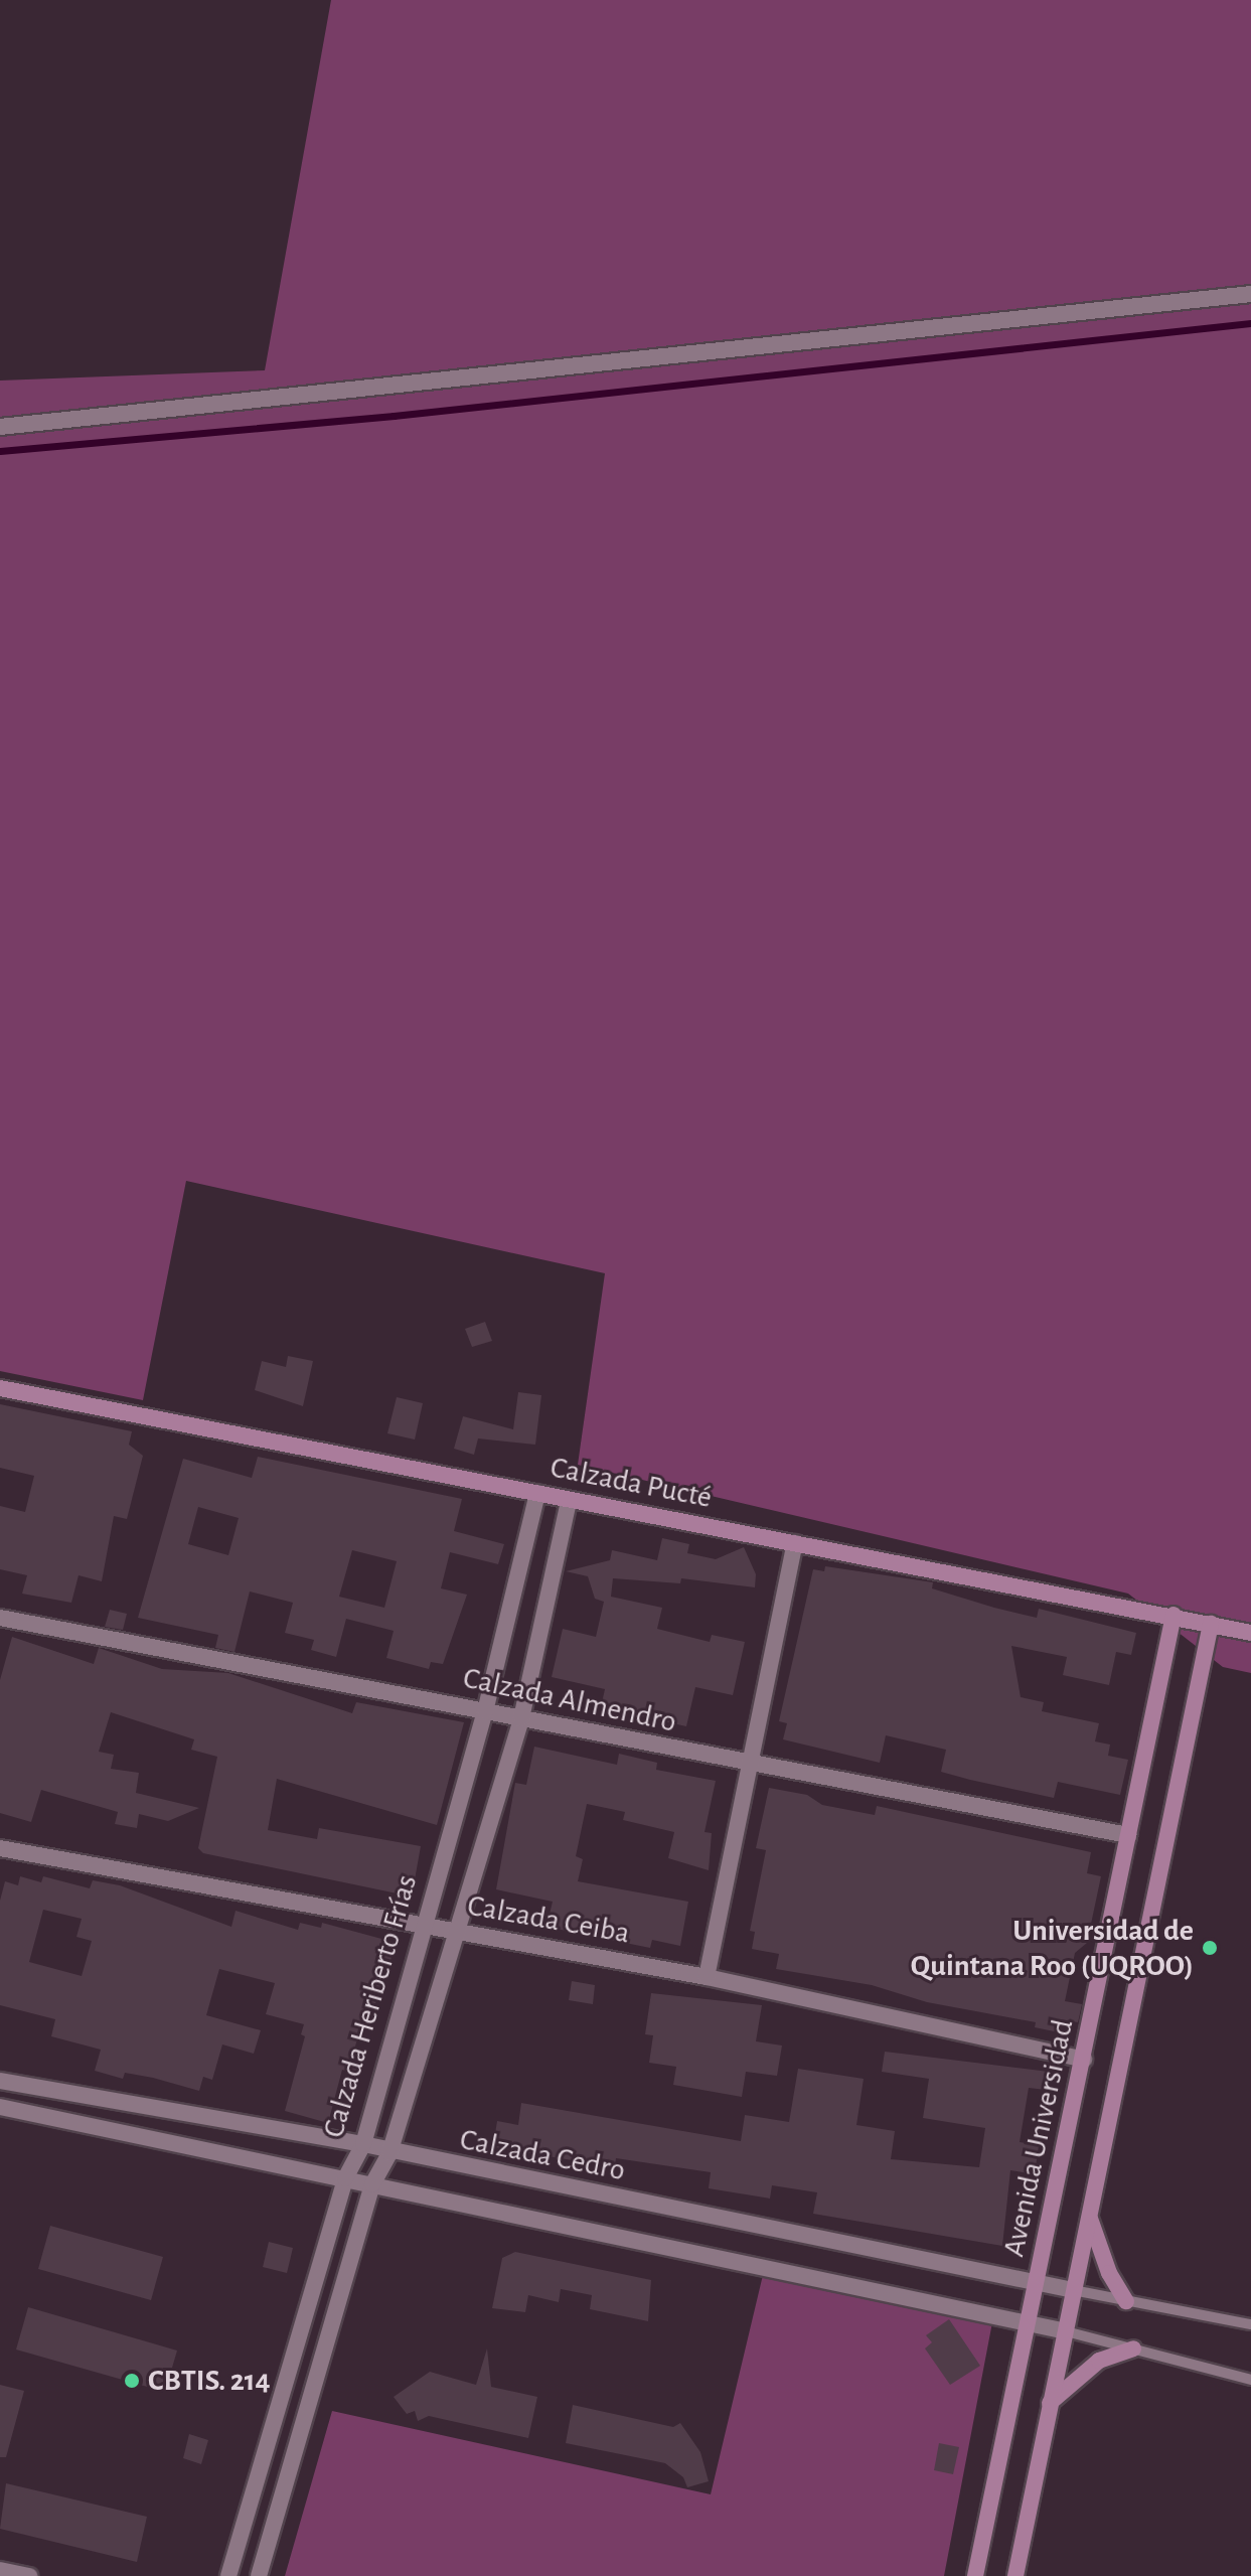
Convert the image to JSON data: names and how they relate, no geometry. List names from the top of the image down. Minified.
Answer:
{"streets":{"street":["Calzada Pucté","Calzada Almendro","Calzada Ceiba","Calzada Heriberto Frías","Avenida Universidad","Calzada Cedro"]},"crossings":[["Calzada Pucté","Calzada Heriberto Frías"],["Calzada Pucté","Avenida Universidad"],["Calzada Almendro","Calzada Heriberto Frías"],["Calzada Almendro","Avenida Universidad"],["Calzada Ceiba","Calzada Heriberto Frías"],["Calzada Ceiba","Avenida Universidad"],["Calzada Heriberto Frías","Calzada Cedro"],["Avenida Universidad","Calzada Cedro"]],"places":["Universidad de Quintana Roo (UQROO)","CBTIS. 214"]}
